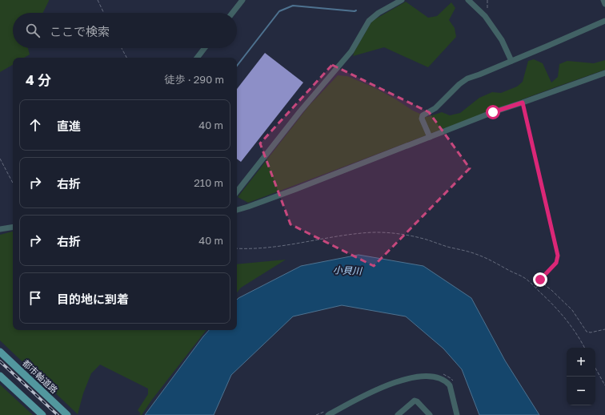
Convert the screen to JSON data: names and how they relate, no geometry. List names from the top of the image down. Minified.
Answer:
{"streets":{"main road":["都市軸道路"]},"water":["小貝川"],"page":{"search":"ここで検索","heading":["4 分","徒歩 · 290 m"],"list":[["直進","40 m"],["右折","210 m"],["右折","40 m"],"目的地に到着"],"map_buttons":["+","−"]}}
